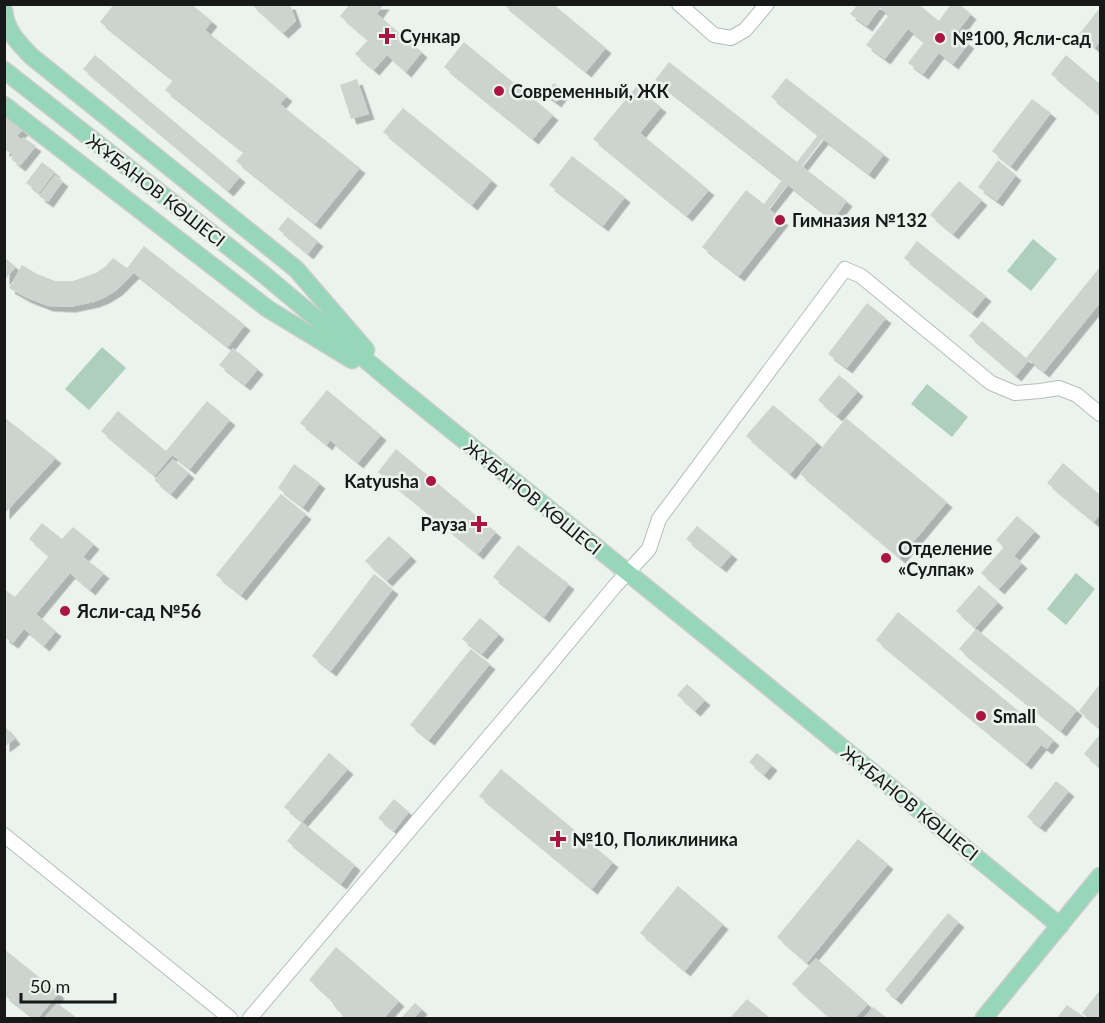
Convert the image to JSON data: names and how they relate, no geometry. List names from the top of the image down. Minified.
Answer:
{"streets":{"main road":["ЖҰБАНОВ КӨШЕСІ"]},"places":{"health":["Сункар","Рауза","№10, Поликлиника"],"other":["№100, Ясли-сад","Современный, ЖК","Гимназия №132","Katyusha","Отделение «Сулпак»","Ясли-сад №56","Small"]},"scale_bar":"50 m"}
